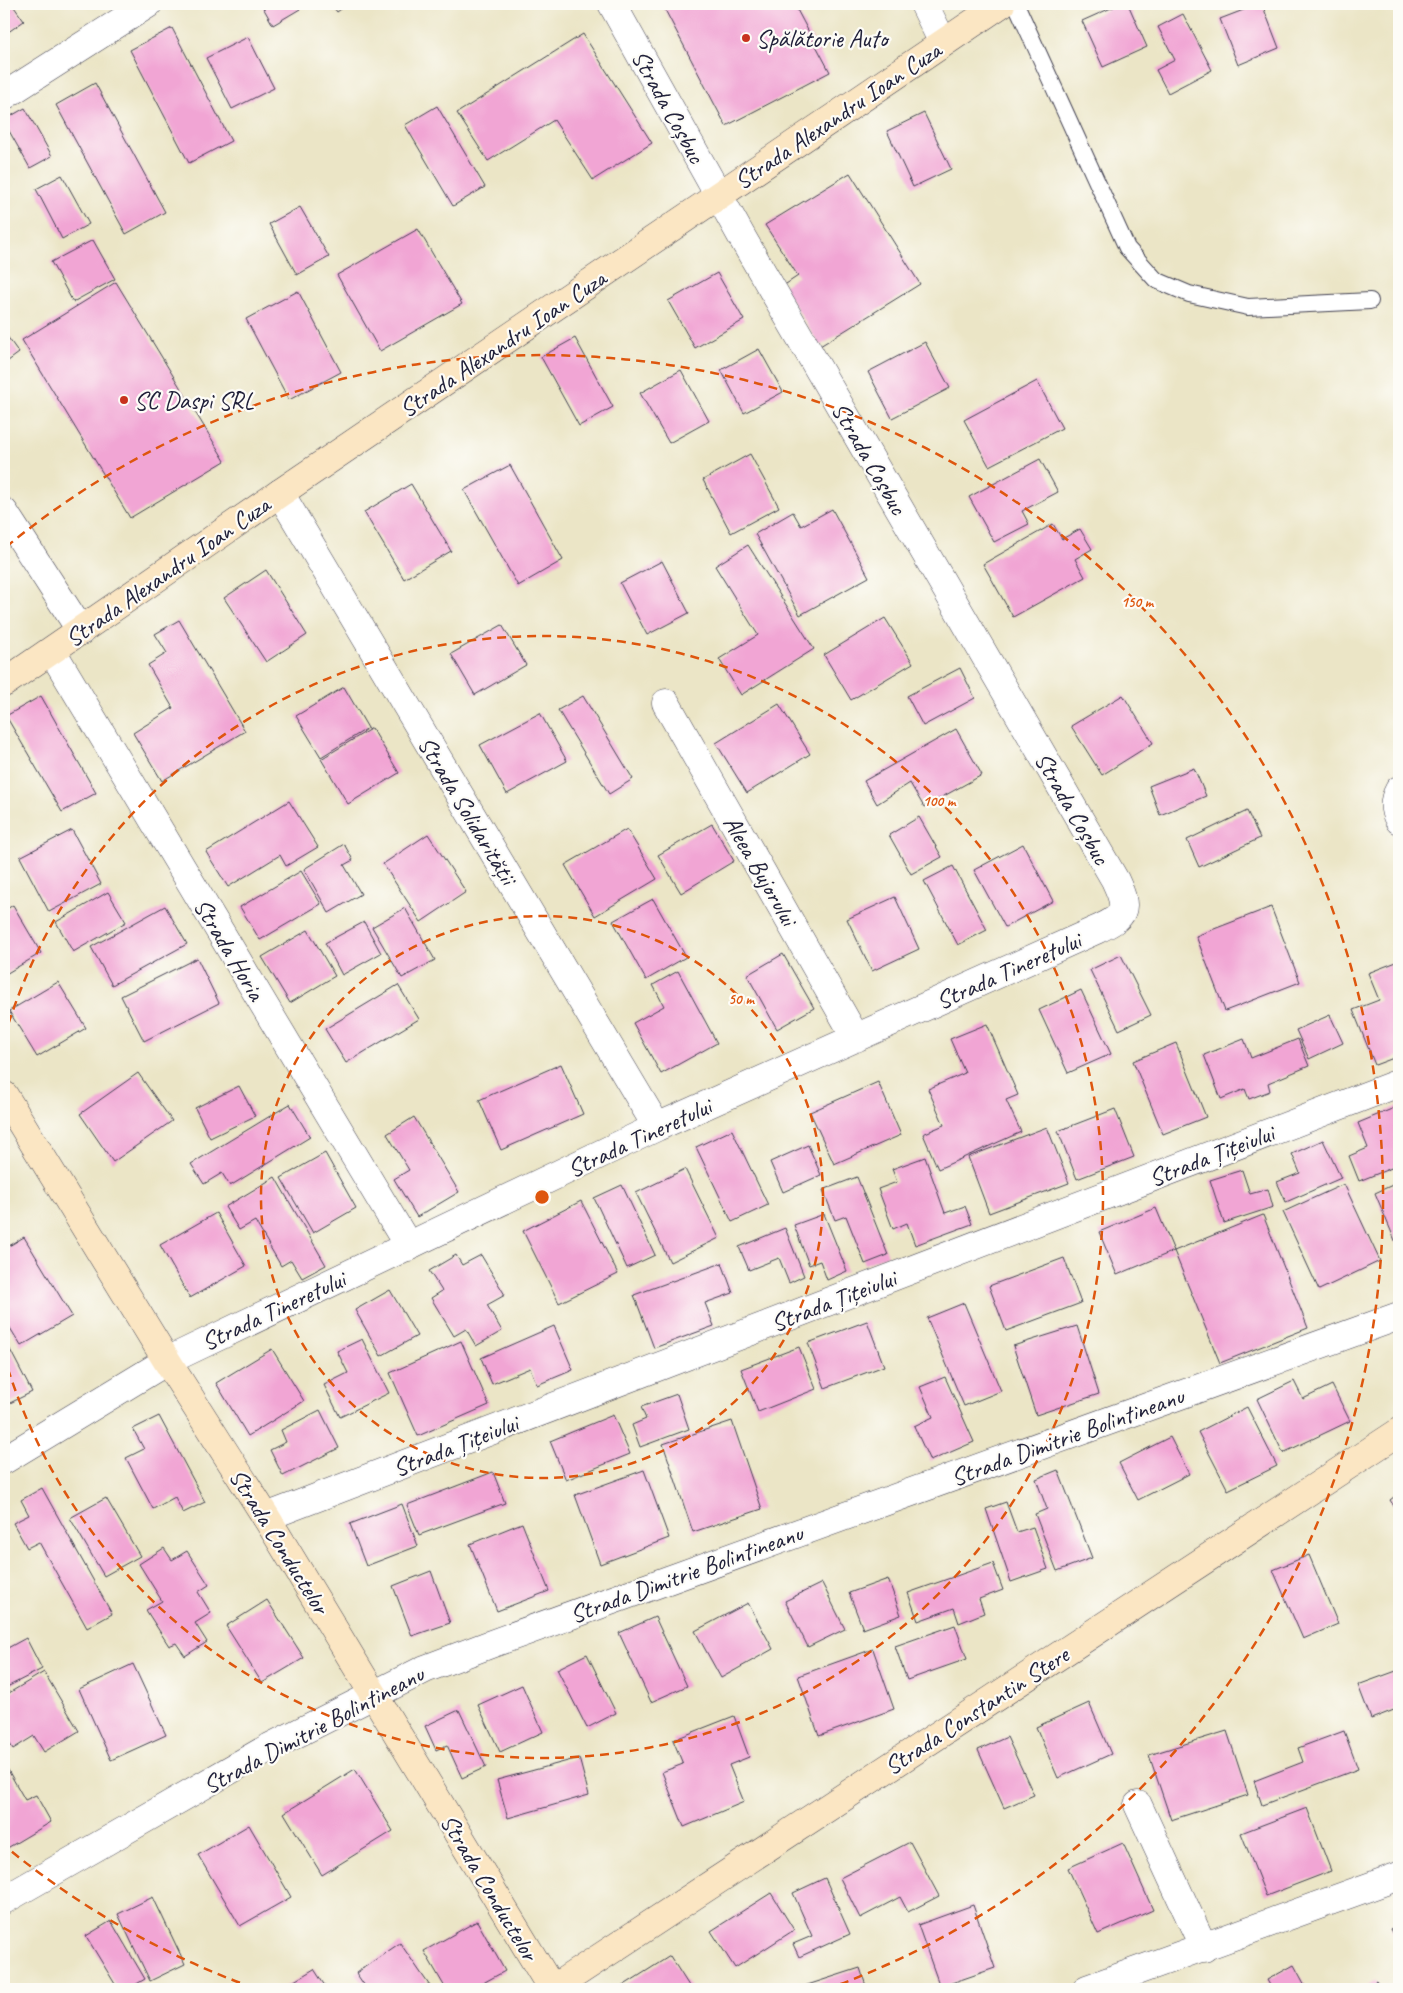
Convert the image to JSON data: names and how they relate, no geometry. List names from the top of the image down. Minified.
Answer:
{"streets":{"street":["Strada Coșbuc","Strada Alexandru Ioan Cuza","Strada Solidarității","Aleea Bujorului","Strada Horia","Strada Tineretului","Strada Țițeiului","Strada Dimitrie Bolintineanu","Strada Conductelor","Strada Constantin Stere"]},"crossings":[["Strada Coșbuc","Strada Alexandru Ioan Cuza"],["Strada Coșbuc","Strada Tineretului"],["Strada Alexandru Ioan Cuza","Strada Solidarității"],["Strada Alexandru Ioan Cuza","Strada Horia"],["Strada Solidarității","Strada Tineretului"],["Aleea Bujorului","Strada Tineretului"],["Strada Horia","Strada Tineretului"],["Strada Tineretului","Strada Conductelor"],["Strada Țițeiului","Strada Conductelor"],["Strada Dimitrie Bolintineanu","Strada Conductelor"],["Strada Conductelor","Strada Constantin Stere"]],"places":["Spălătorie Auto","SC Daspi SRL"],"rings":["150 m","100 m","50 m"]}
